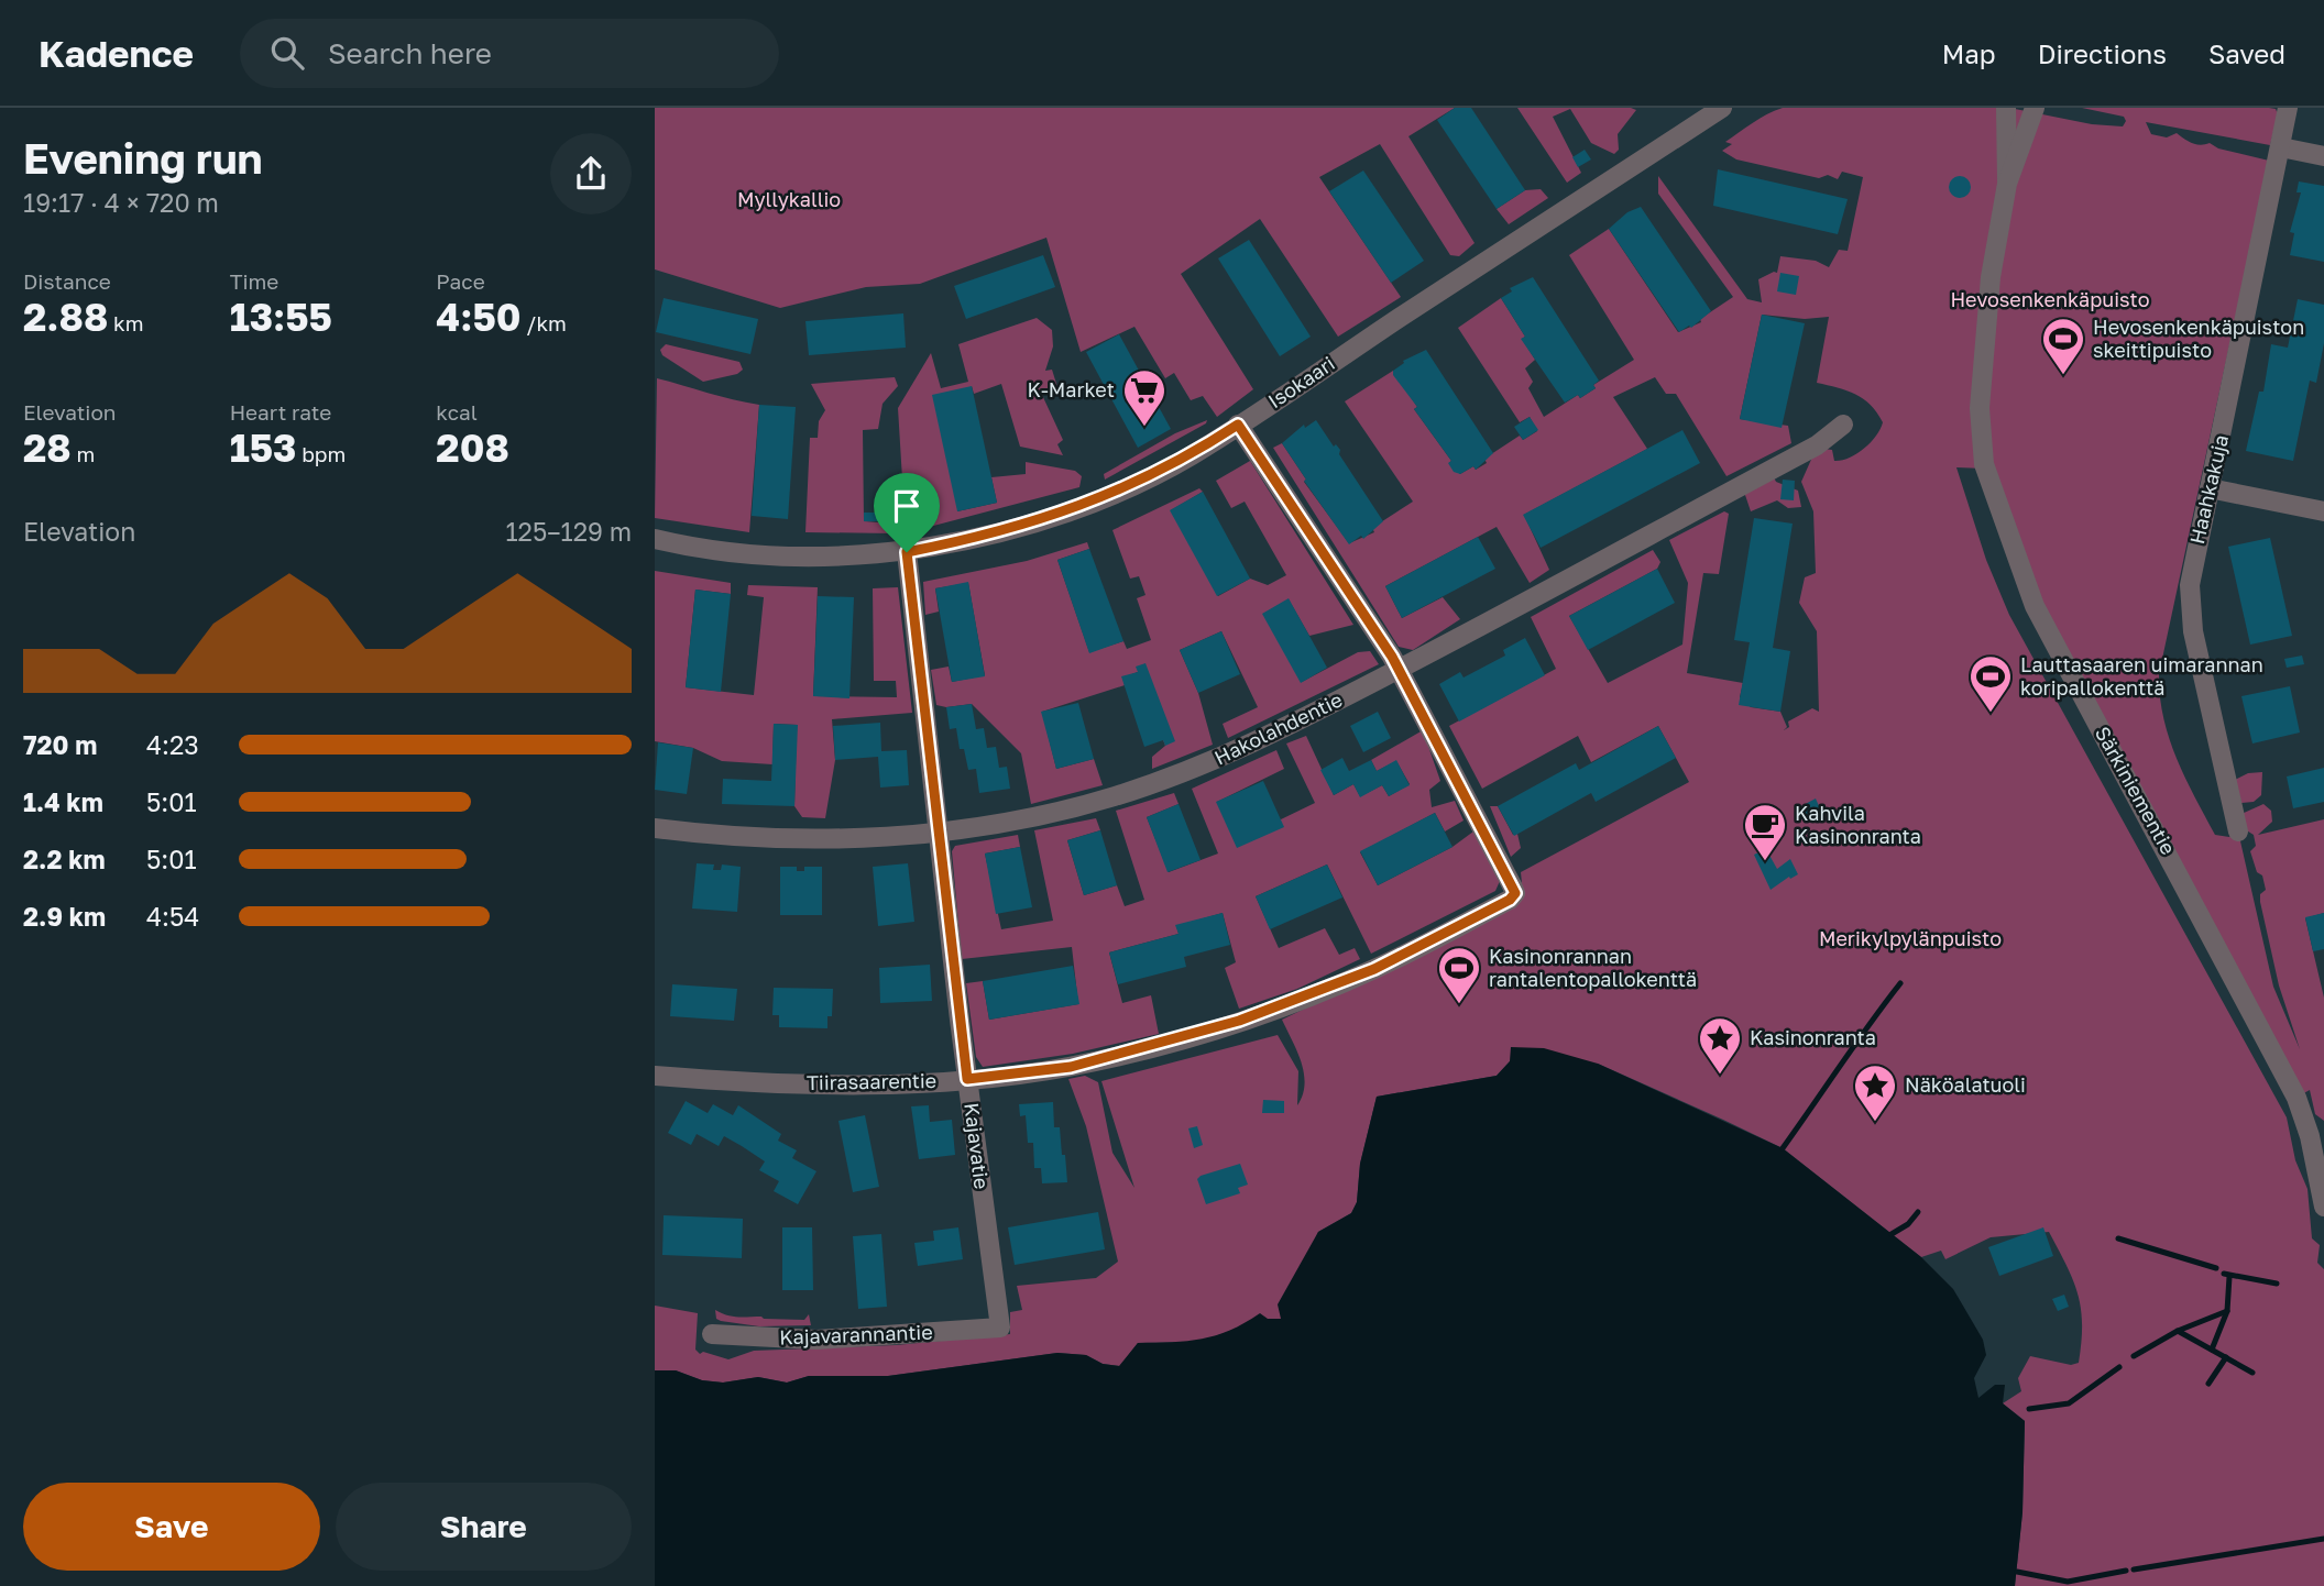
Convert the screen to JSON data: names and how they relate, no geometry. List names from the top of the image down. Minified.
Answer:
{"streets":{"street":["Isokaari","Haahkakuja","Hakolahdentie","Särkiniementie","Tiirasaarentie","Kajavatie","Kajavarannantie"]},"crossings":[["Isokaari","Kajavatie"],["Hakolahdentie","Tiirasaarentie"],["Hakolahdentie","Kajavatie"],["Tiirasaarentie","Kajavatie"],["Kajavatie","Kajavarannantie"]],"parks":["Myllykallio","Hevosenkenkäpuisto","Merikylpylänpuisto"],"places":{"sports":["Hevosenkenkäpuiston skeittipuisto","Lauttasaaren uimarannan koripallokenttä","Kasinonrannan rantalentopallokenttä"],"supermarket":["K-Market"],"cafe":["Kahvila Kasinonranta"],"place":["Kasinonranta","Näköalatuoli"]},"page":{"header":"Kadence","search":"Search here","nav":["Map","Directions","Saved"],"heading":["Evening run","19:17 · 4 × 720 m"],"stats":[["Distance","2.88 km"],["Time","13:55"],["Pace","4:50 /km"],["Elevation","28 m"],["Heart rate","153 bpm"],["kcal","208"]],"chart":["Elevation","125–129 m"],"list":[{"name":"720 m","note":"4:23"},{"name":"1.4 km","note":"5:01"},{"name":"2.2 km","note":"5:01"},{"name":"2.9 km","note":"4:54"}],"buttons":["Save","Share"]}}
